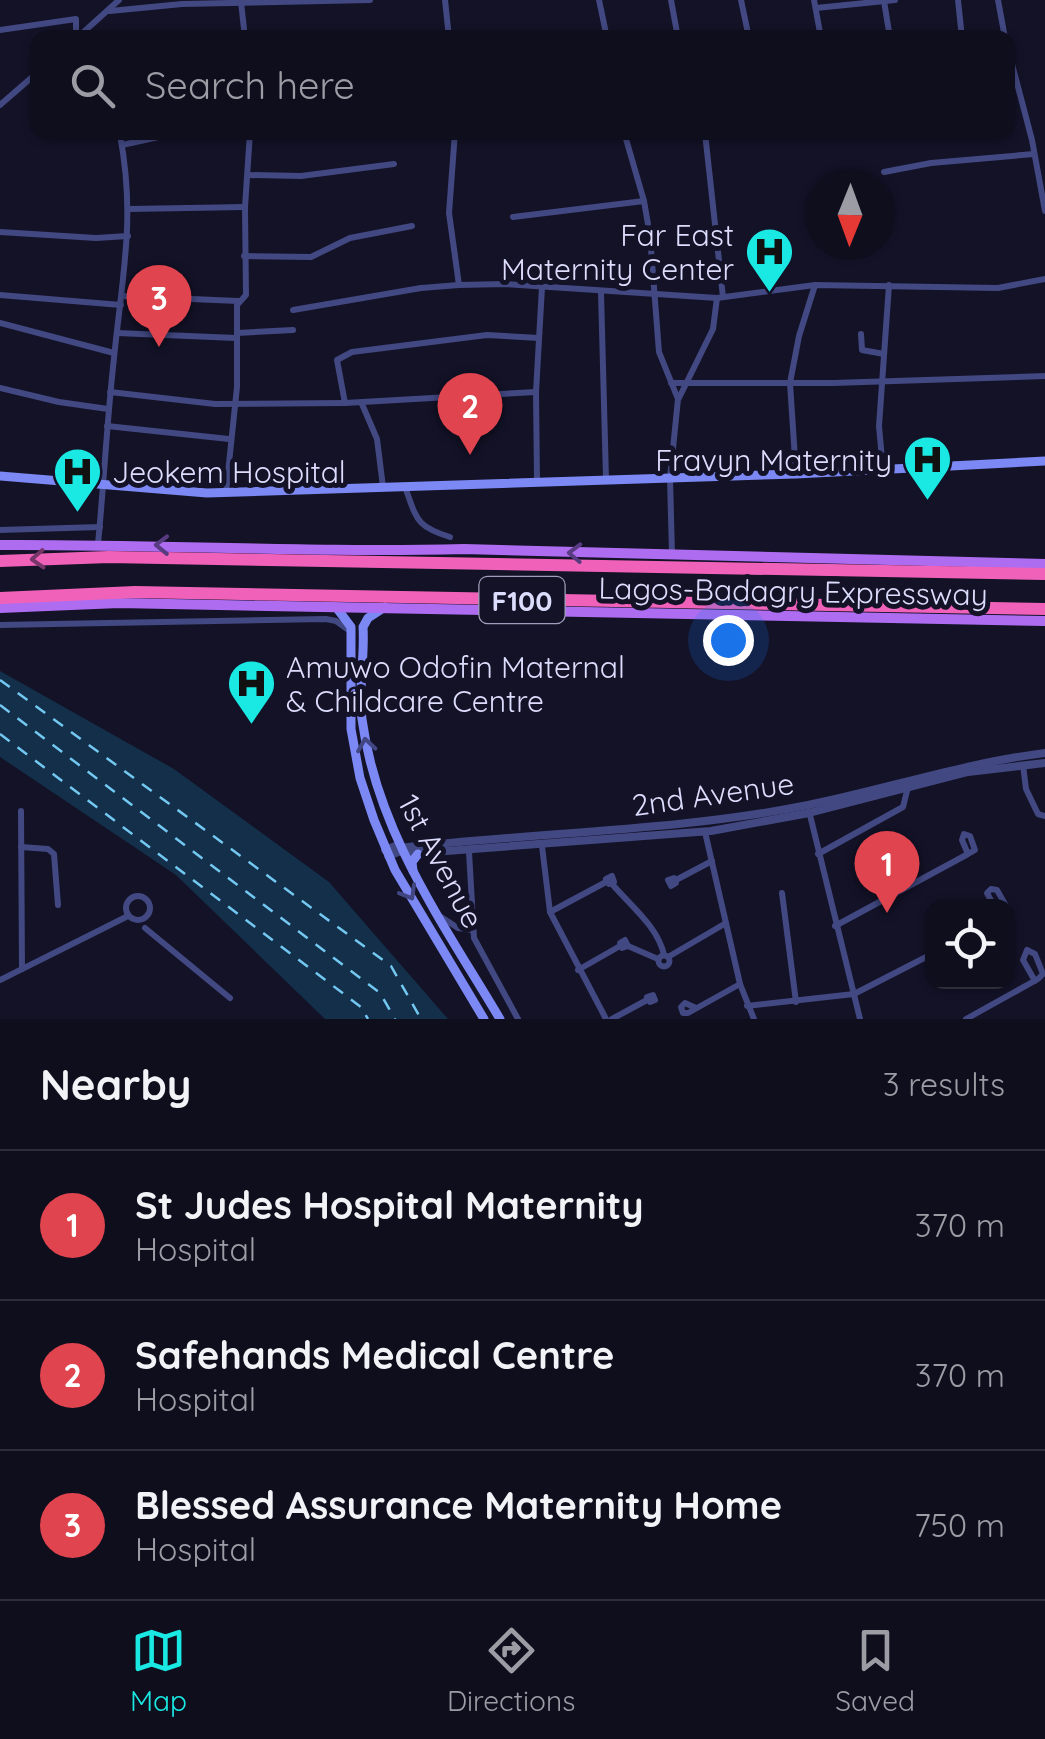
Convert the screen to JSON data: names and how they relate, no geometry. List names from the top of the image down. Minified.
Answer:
{"streets":{"highway":["Lagos-Badagry Expressway","F100"],"main road":["1st Avenue"],"street":["2nd Avenue"]},"crossings":[["Lagos-Badagry Expressway","1st Avenue"],["2nd Avenue","1st Avenue"]],"places":{"hospital":["Far East Maternity Center","Fravyn Maternity","Jeokem Hospital","Amuwo Odofin Maternal & Childcare Centre"]},"north":"bottom","page":{"search":"Search here","pins":["3","2","1"],"heading":["Nearby","3 results"],"list":[{"mark":"1","name":"St Judes Hospital Maternity","note":"Hospital","value":"370 m"},{"mark":"2","name":"Safehands Medical Centre","note":"Hospital","value":"370 m"},{"mark":"3","name":"Blessed Assurance Maternity Home","note":"Hospital","value":"750 m"}],"nav":["Map","Directions","Saved"]}}
